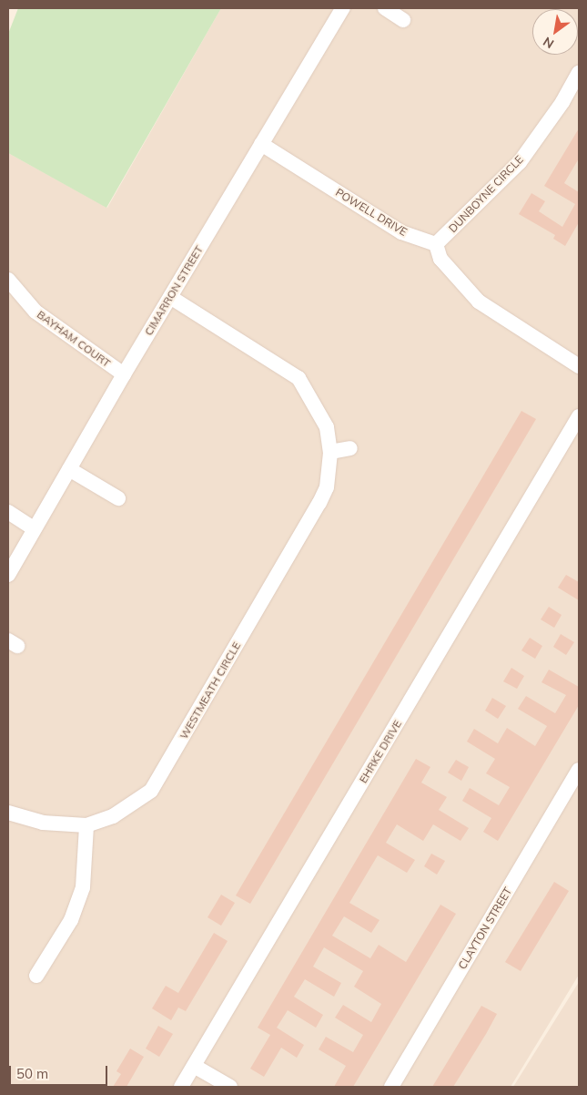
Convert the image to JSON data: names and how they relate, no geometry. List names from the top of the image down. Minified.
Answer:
{"streets":{"street":["DUNBOYNE CIRCLE","POWELL DRIVE","CIMARRON STREET","BAYHAM COURT","WESTMEATH CIRCLE","EHRKE DRIVE","CLAYTON STREET"]},"crossings":[["DUNBOYNE CIRCLE","POWELL DRIVE"],["POWELL DRIVE","CIMARRON STREET"],["CIMARRON STREET","BAYHAM COURT"],["CIMARRON STREET","WESTMEATH CIRCLE"]],"scale_bar":"50 m","north":"bottom left"}
